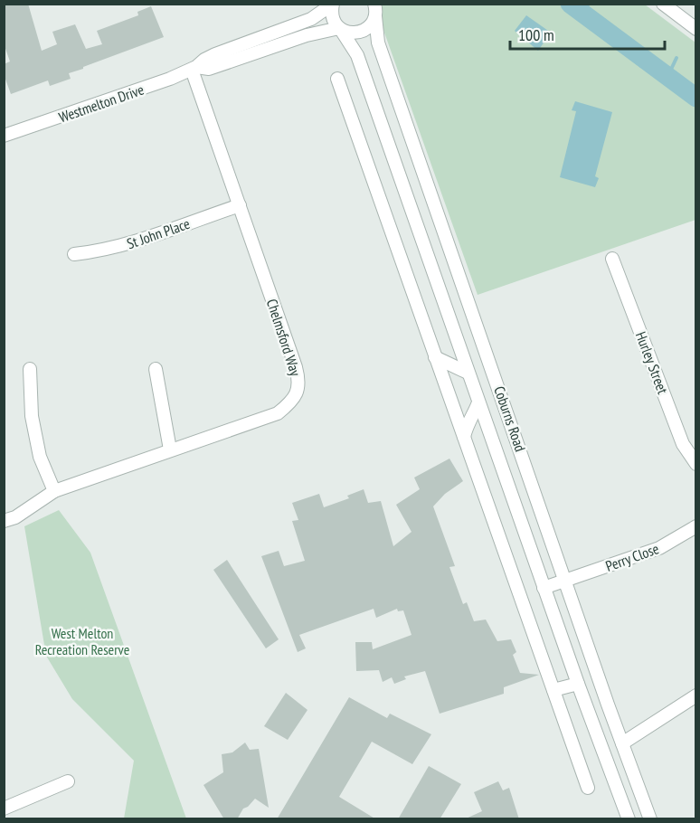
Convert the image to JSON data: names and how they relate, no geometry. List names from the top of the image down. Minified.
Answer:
{"streets":{"street":["Westmelton Drive","St John Place","Chelmsford Way","Hurley Street","Coburns Road","Perry Close"]},"crossings":[["Westmelton Drive","Chelmsford Way"],["Westmelton Drive","Coburns Road"],["St John Place","Chelmsford Way"],["Coburns Road","Perry Close"]],"parks":["West Melton Recreation Reserve"],"scale_bar":"100 m"}
